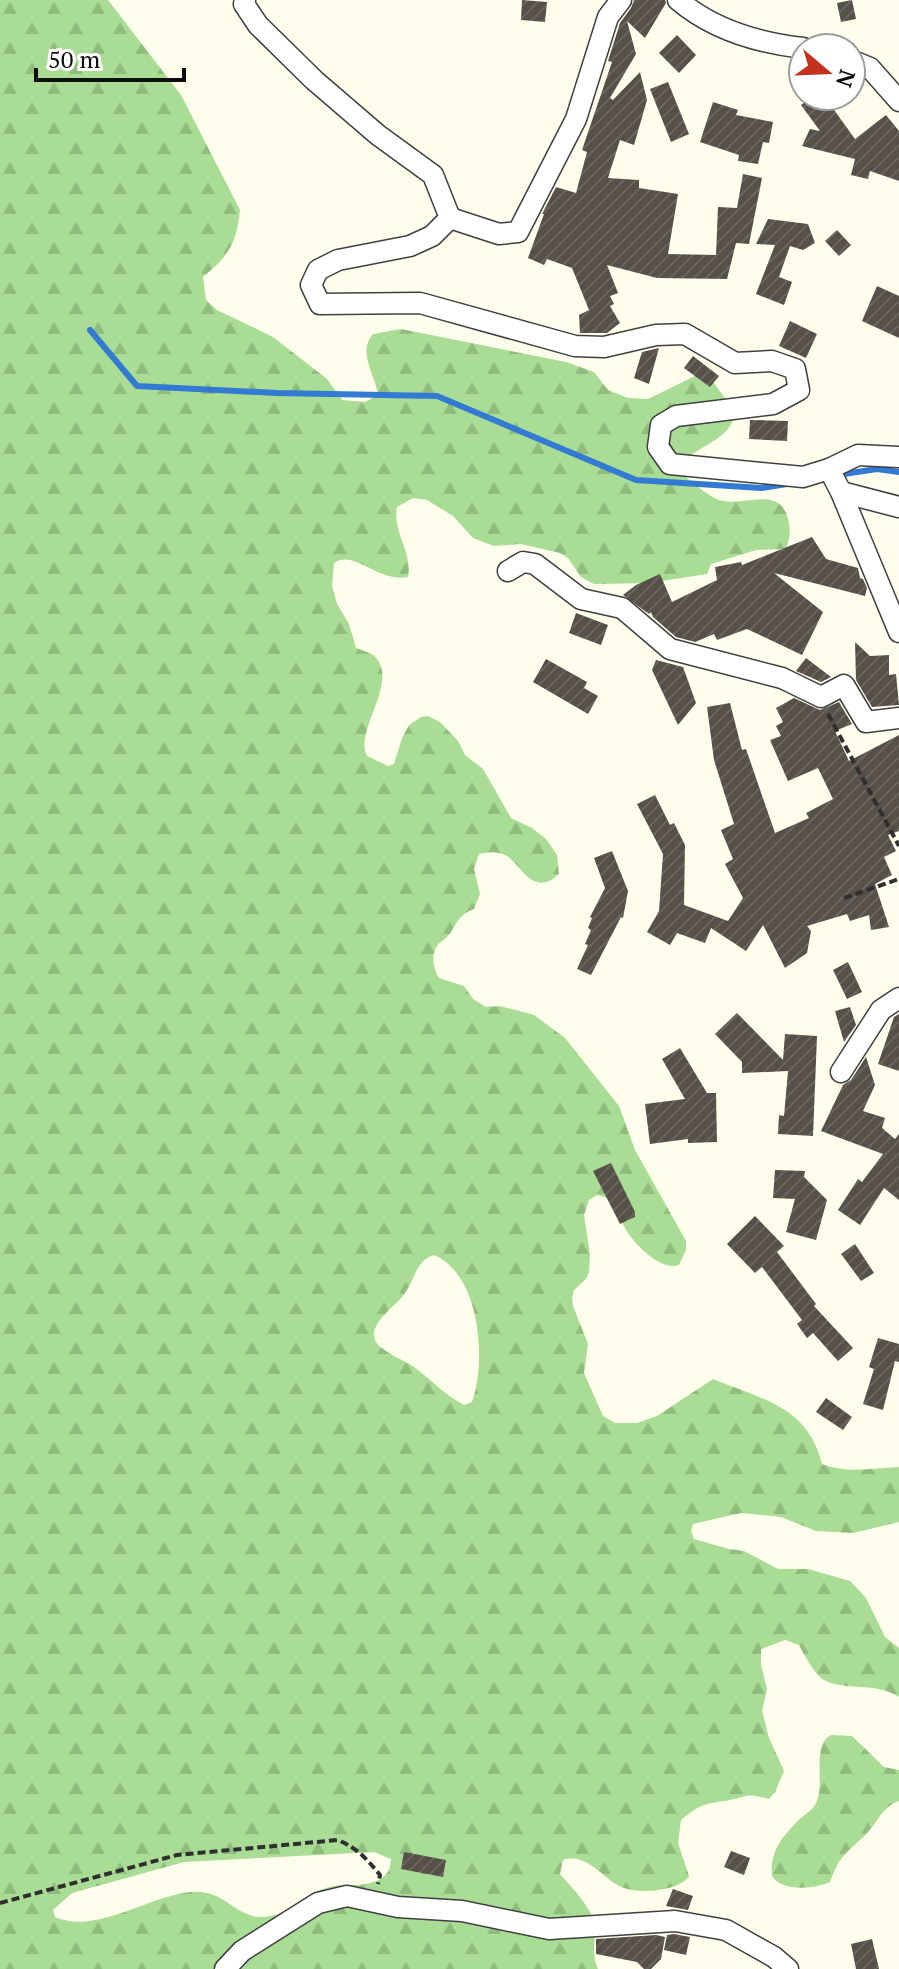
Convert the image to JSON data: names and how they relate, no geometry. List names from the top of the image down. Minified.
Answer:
{"scale_bar":"50 m","north":"right"}
